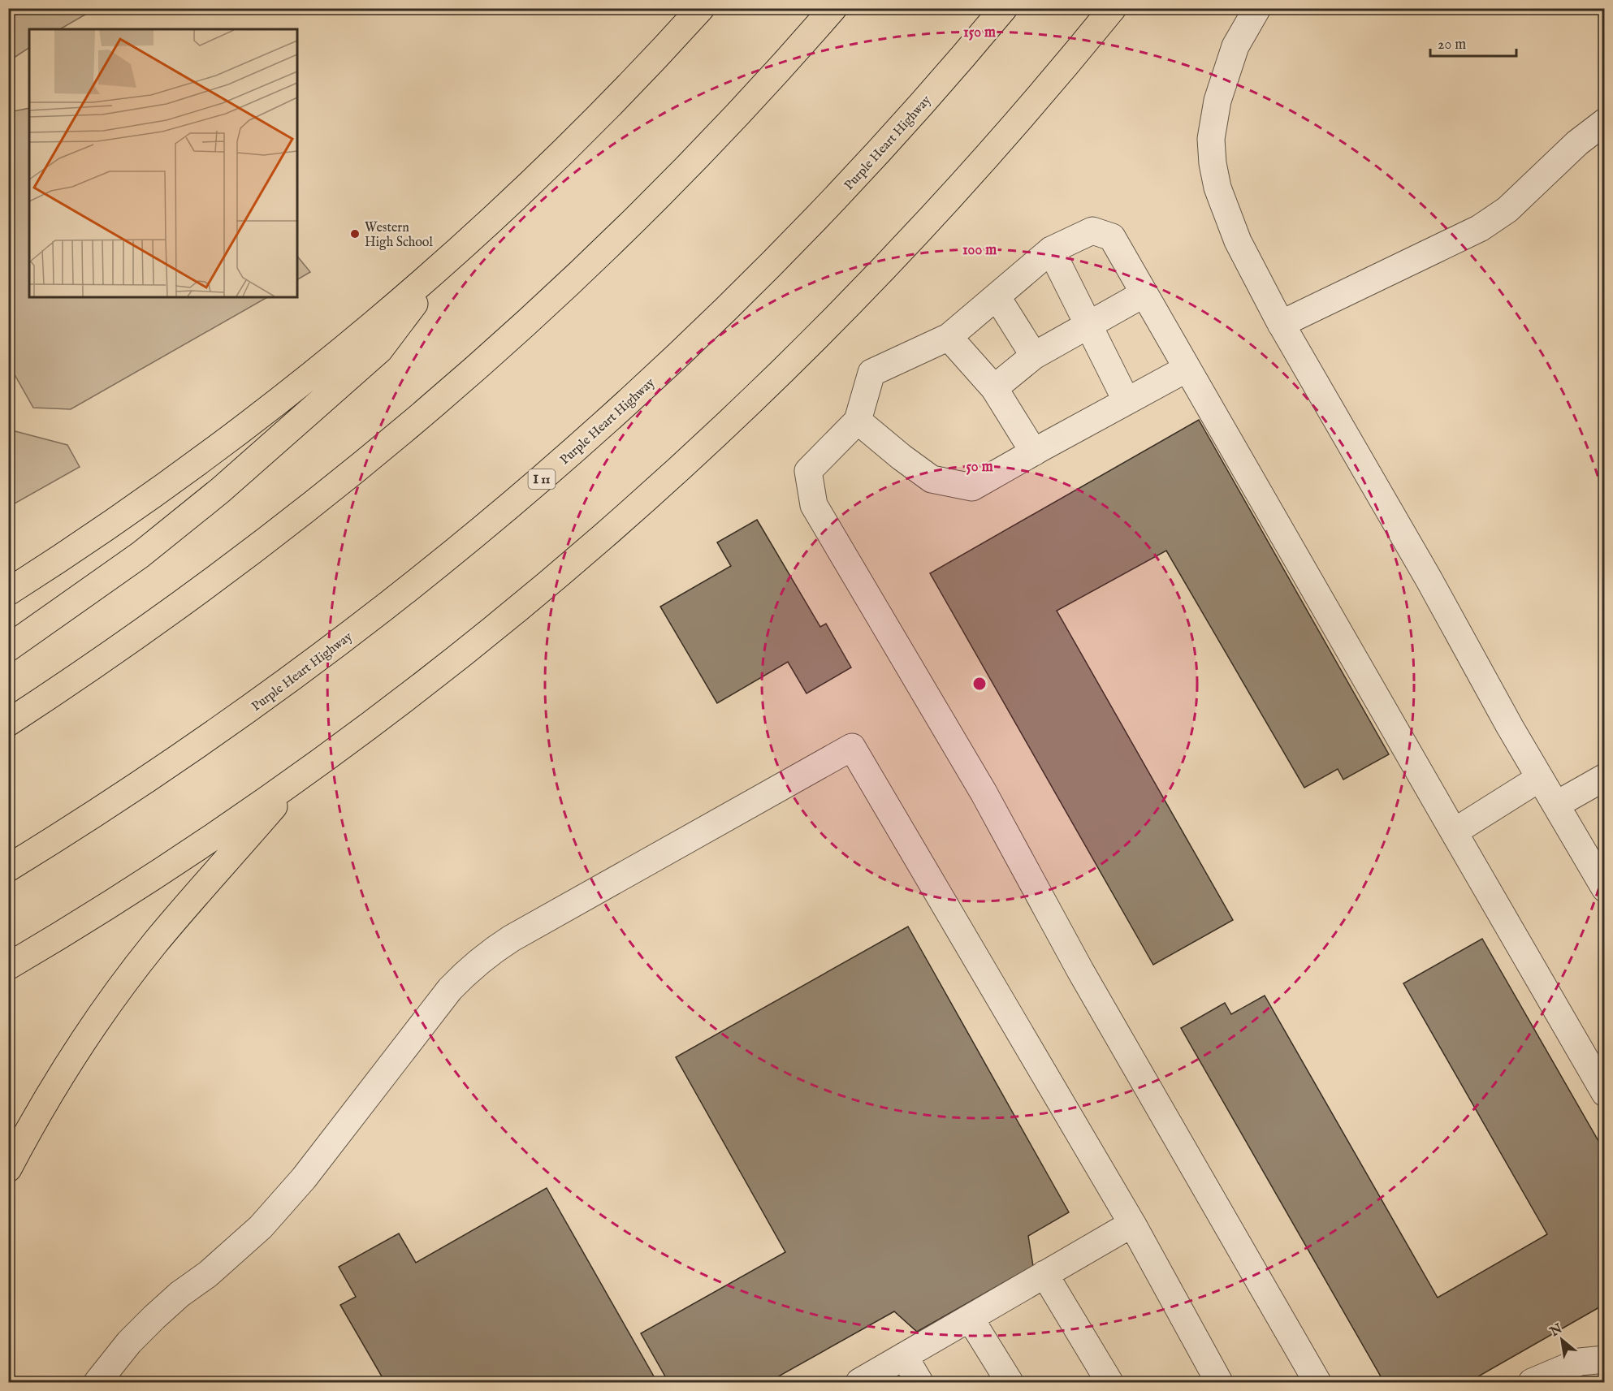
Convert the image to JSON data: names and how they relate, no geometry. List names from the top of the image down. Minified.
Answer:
{"streets":{"highway":["Purple Heart Highway","I 11"]},"places":["Western High School"],"scale_bar":"20 m","north":"top left","rings":["150 m","100 m","50 m"]}
